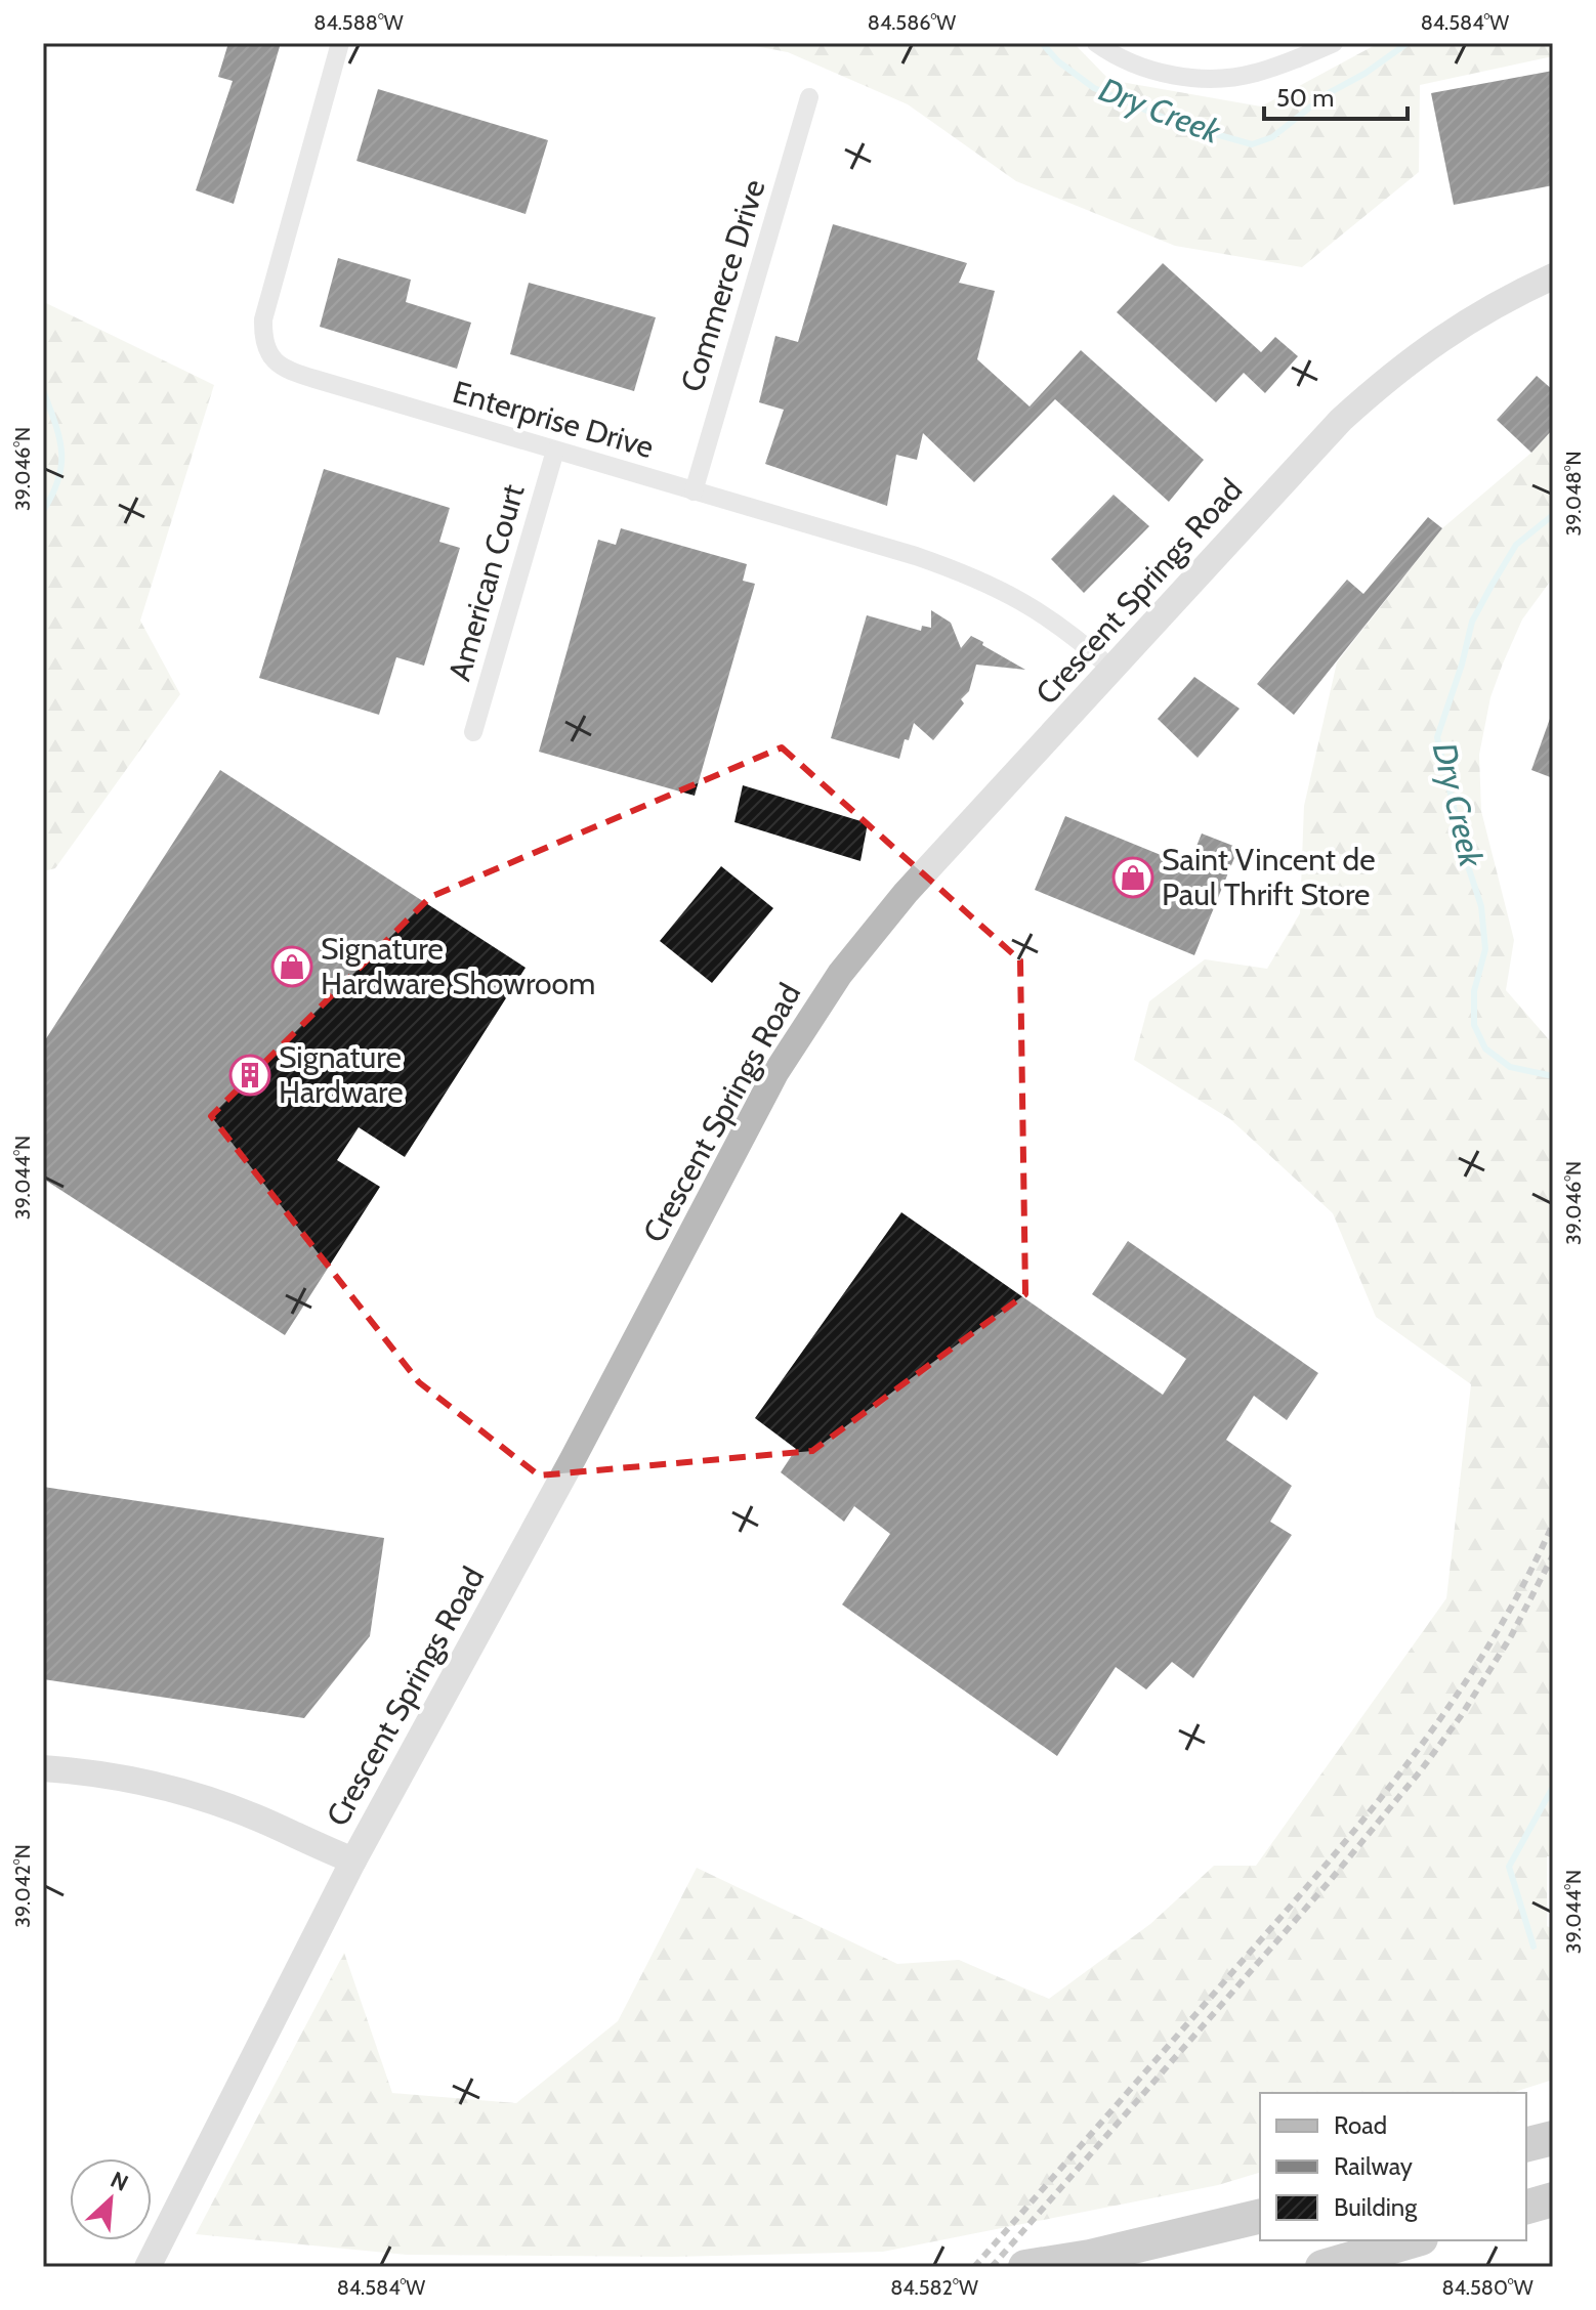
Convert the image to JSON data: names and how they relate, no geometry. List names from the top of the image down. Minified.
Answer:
{"streets":{"main road":["Crescent Springs Road"],"street":["Commerce Drive","Enterprise Drive","American Court"]},"crossings":[["Commerce Drive","Enterprise Drive"],["Enterprise Drive","American Court"],["Enterprise Drive","Crescent Springs Road"]],"water":["Dry Creek"],"places":{"shop":["Saint Vincent de Paul Thrift Store","Signature Hardware Showroom"],"building":["Signature Hardware"]},"legend":["Road","Railway","Building"],"scale_bar":"50 m","north":"top right","coordinates":["84.588°W","84.586°W","84.584°W","39.046°N","39.048°N","39.044°N","39.042°N","84.582°W","84.580°W"]}
